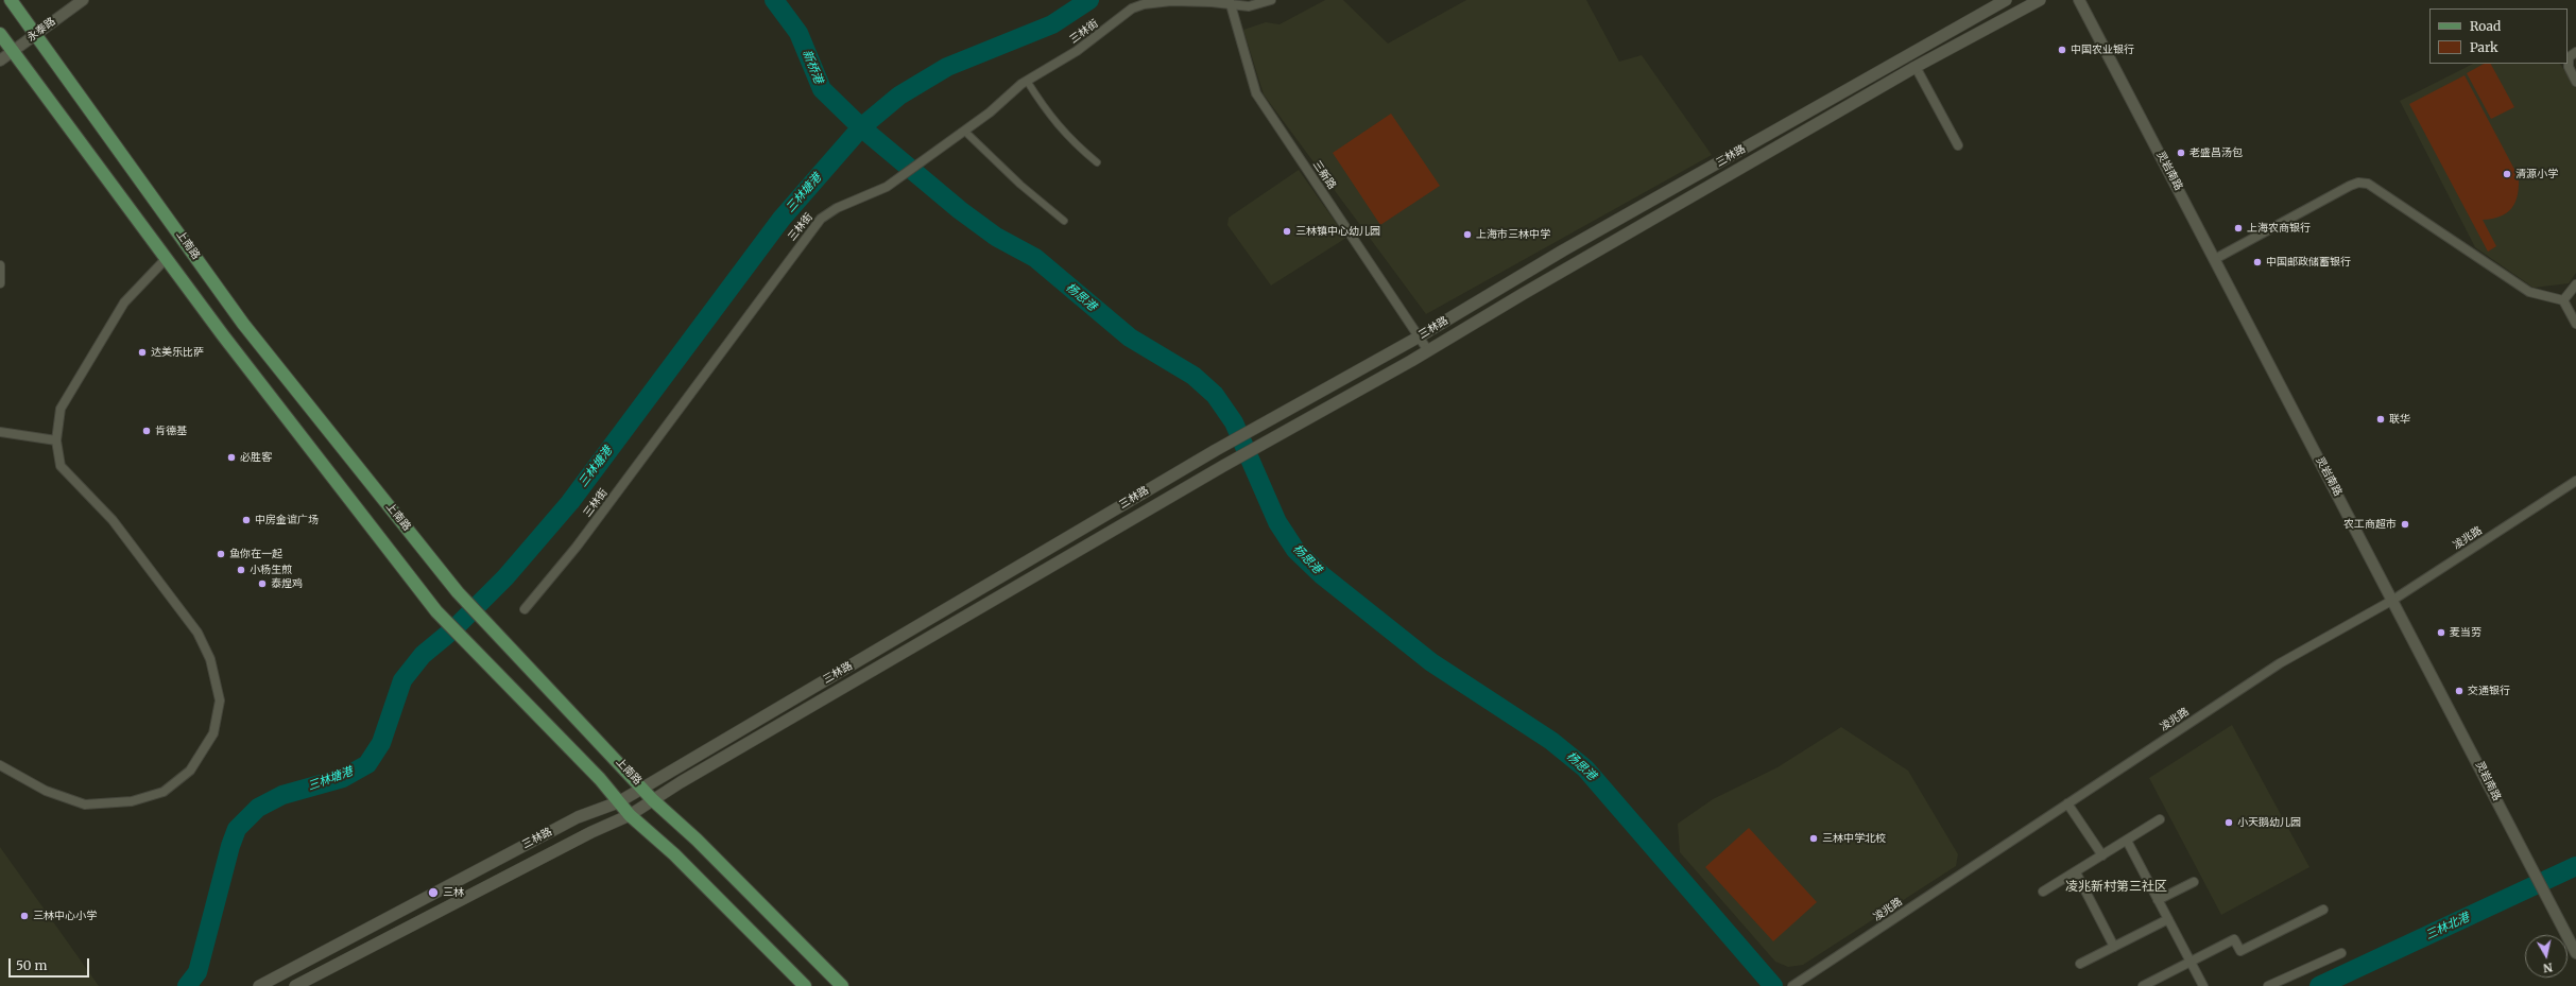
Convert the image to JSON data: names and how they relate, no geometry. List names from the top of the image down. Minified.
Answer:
{"streets":{"main road":["三林路","上南路"],"street":["永泰路","三林街","灵岩南路","三新路","凌兆路"]},"crossings":[["永泰路","上南路"],["三林街","三新路"],["三林路","三新路"],["三林路","上南路"],["灵岩南路","凌兆路"]],"districts":["凌兆新村第三社区"],"water":["新桥港","三林塘港","杨思港","三林北港"],"places":["中国农业银行","老盛昌汤包","清源小学","上海农商银行","三林镇中心幼儿园","上海市三林中学","中国邮政储蓄银行","达美乐比萨","联华","肯德基","必胜客","中房金谊广场","农工商超市","鱼你在一起","小杨生煎","泰煌鸡","麦当劳","交通银行","小天鹅幼儿园","三林中学北校","三林","三林中心小学"],"legend":["Road","Park"],"scale_bar":"50 m","north":"bottom"}
